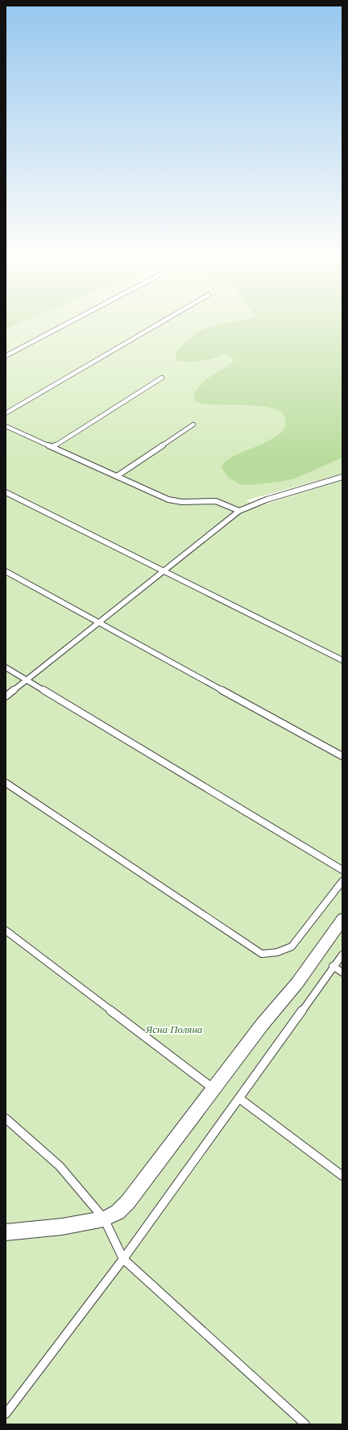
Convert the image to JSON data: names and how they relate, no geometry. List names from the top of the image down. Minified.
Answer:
{"parks":["Ясна Поляна"]}
